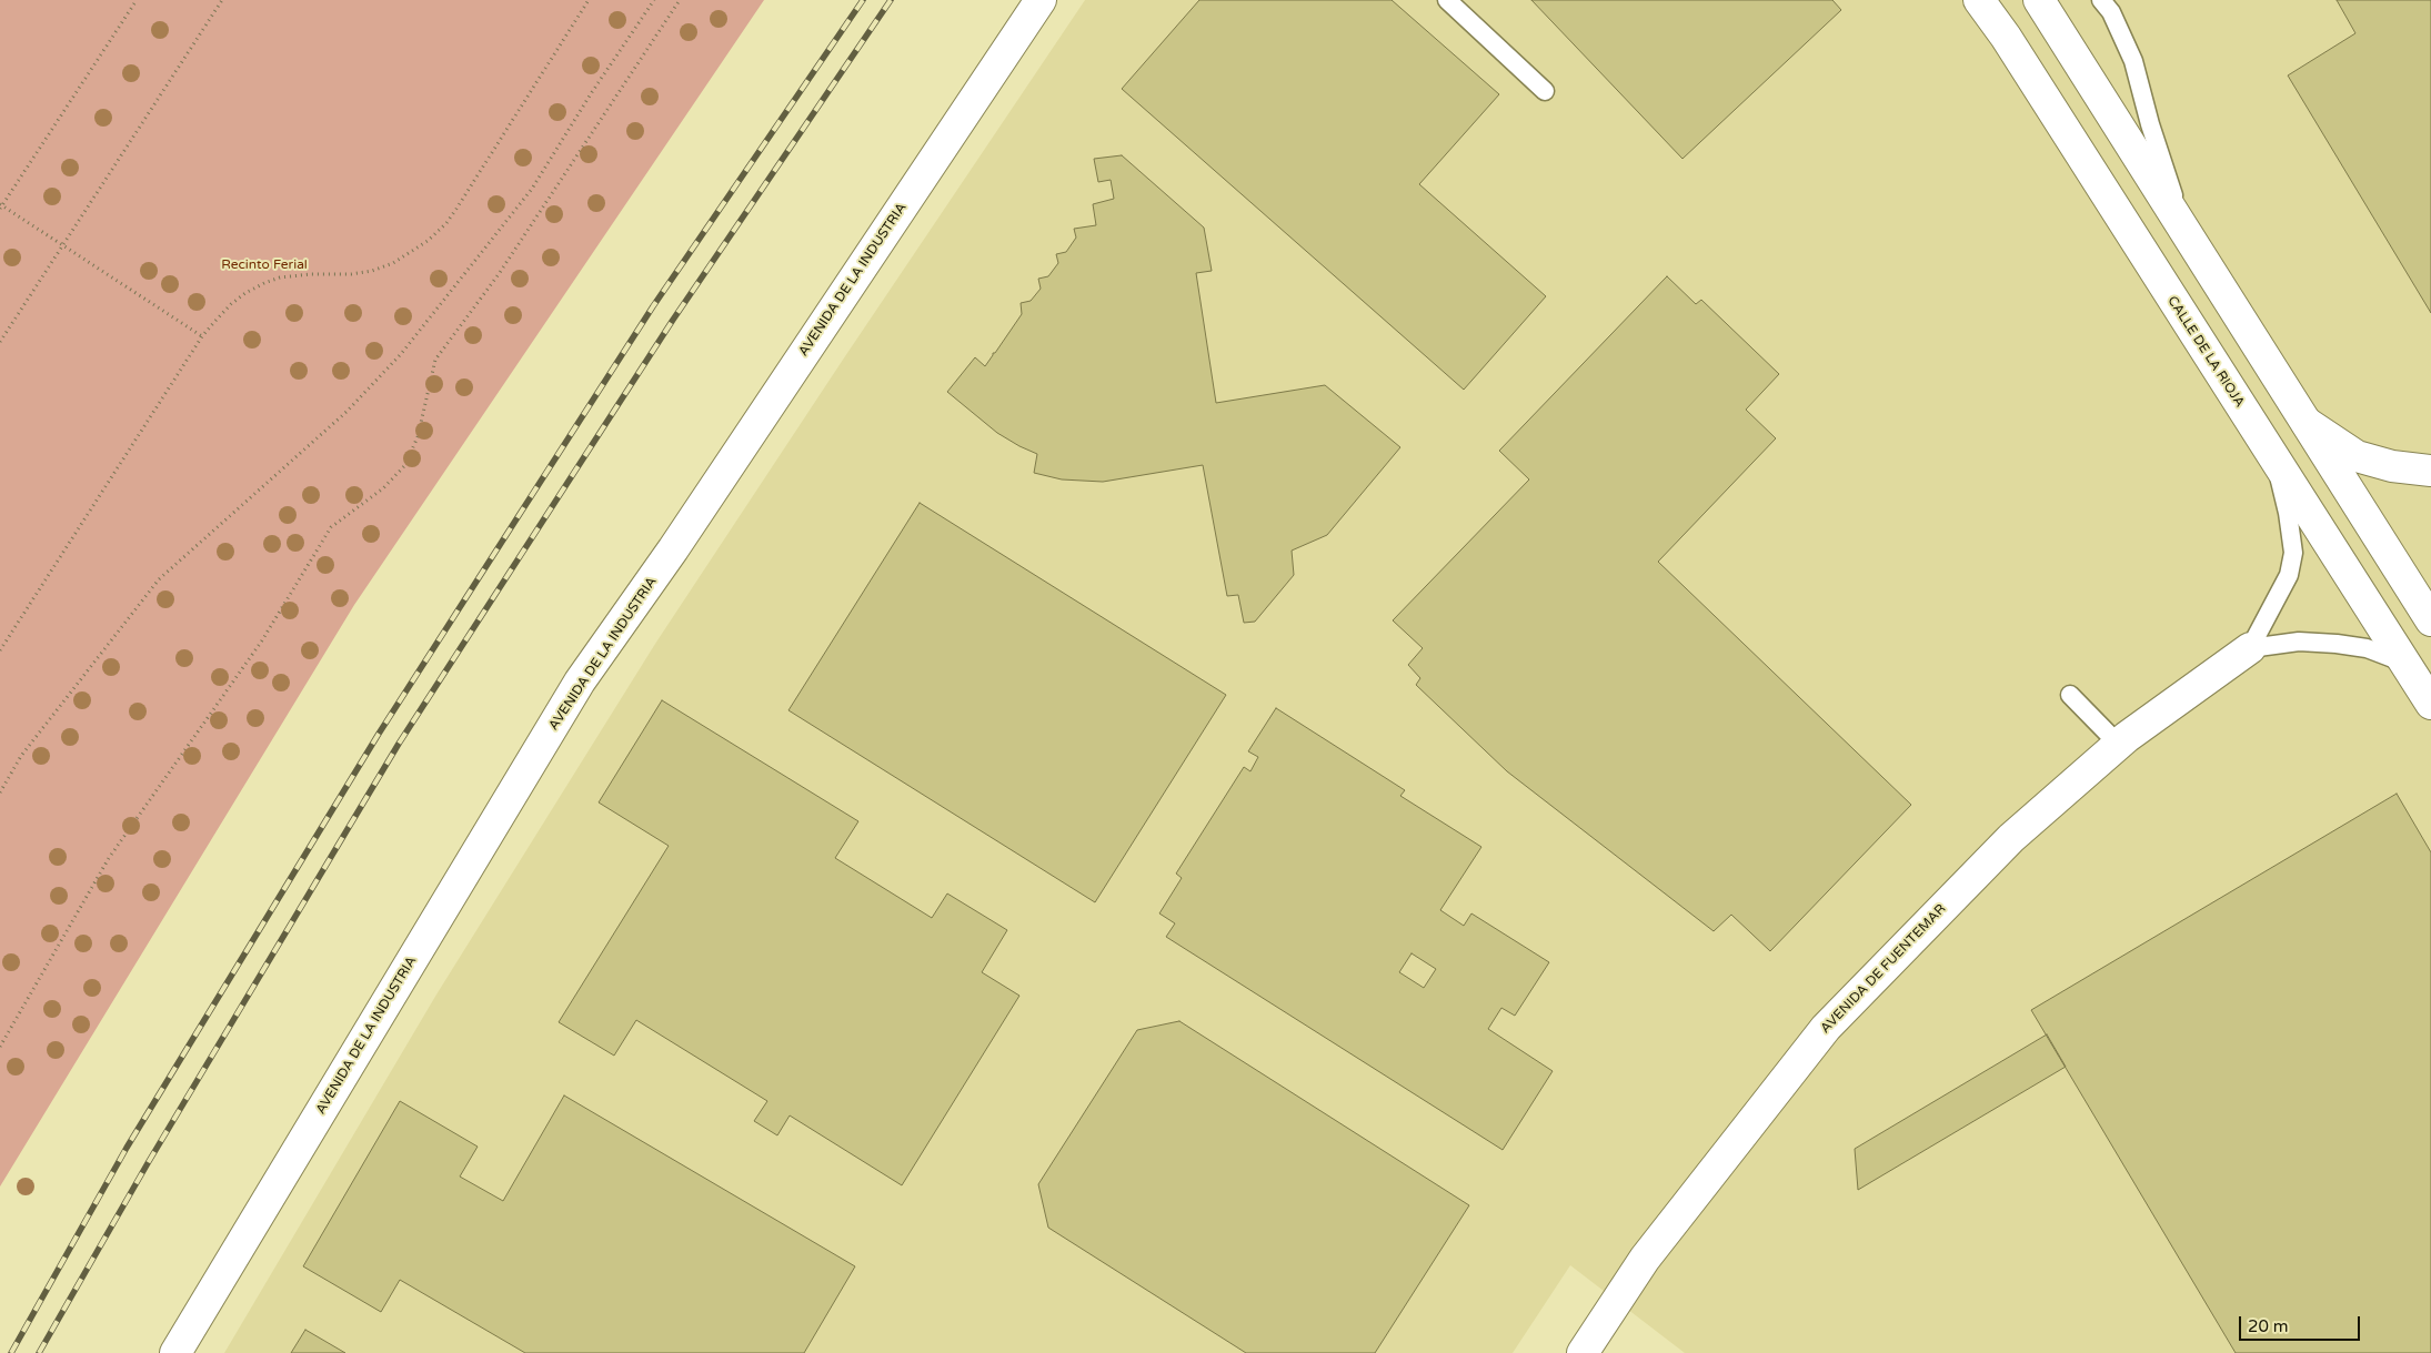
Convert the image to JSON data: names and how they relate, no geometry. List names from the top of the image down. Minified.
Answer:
{"streets":{"street":["AVENIDA DE LA INDUSTRIA","CALLE DE LA RIOJA","AVENIDA DE FUENTEMAR"]},"parks":["Recinto Ferial"],"scale_bar":"20 m"}
